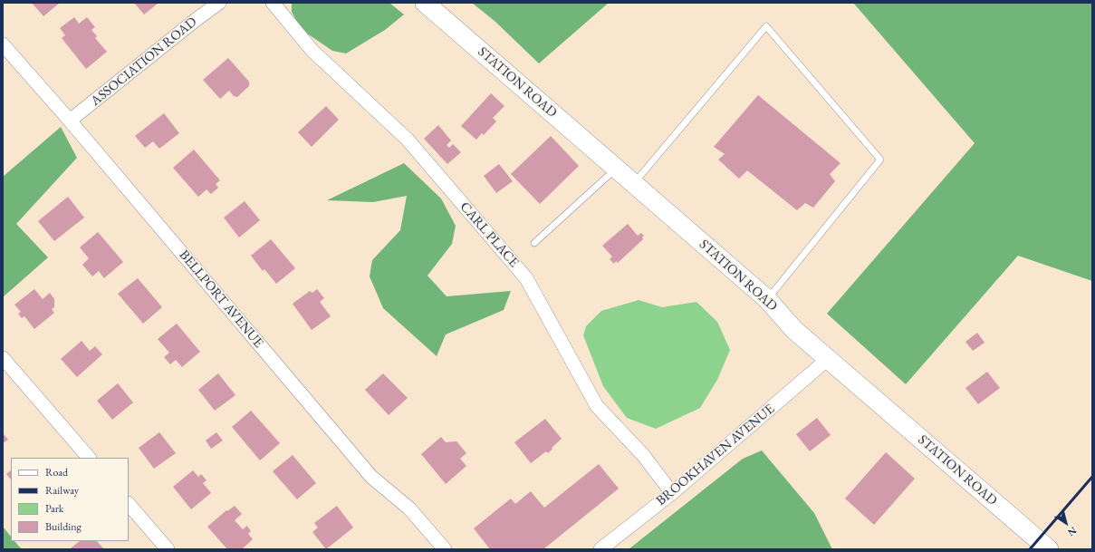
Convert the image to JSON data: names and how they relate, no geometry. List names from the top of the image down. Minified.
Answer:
{"streets":{"main road":["STATION ROAD"],"street":["ASSOCIATION ROAD","CARL PLACE","BELLPORT AVENUE","BROOKHAVEN AVENUE"]},"crossings":[["ASSOCIATION ROAD","BELLPORT AVENUE"],["STATION ROAD","BROOKHAVEN AVENUE"],["CARL PLACE","BROOKHAVEN AVENUE"]],"legend":["Road","Railway","Park","Building"],"north":"bottom right"}
